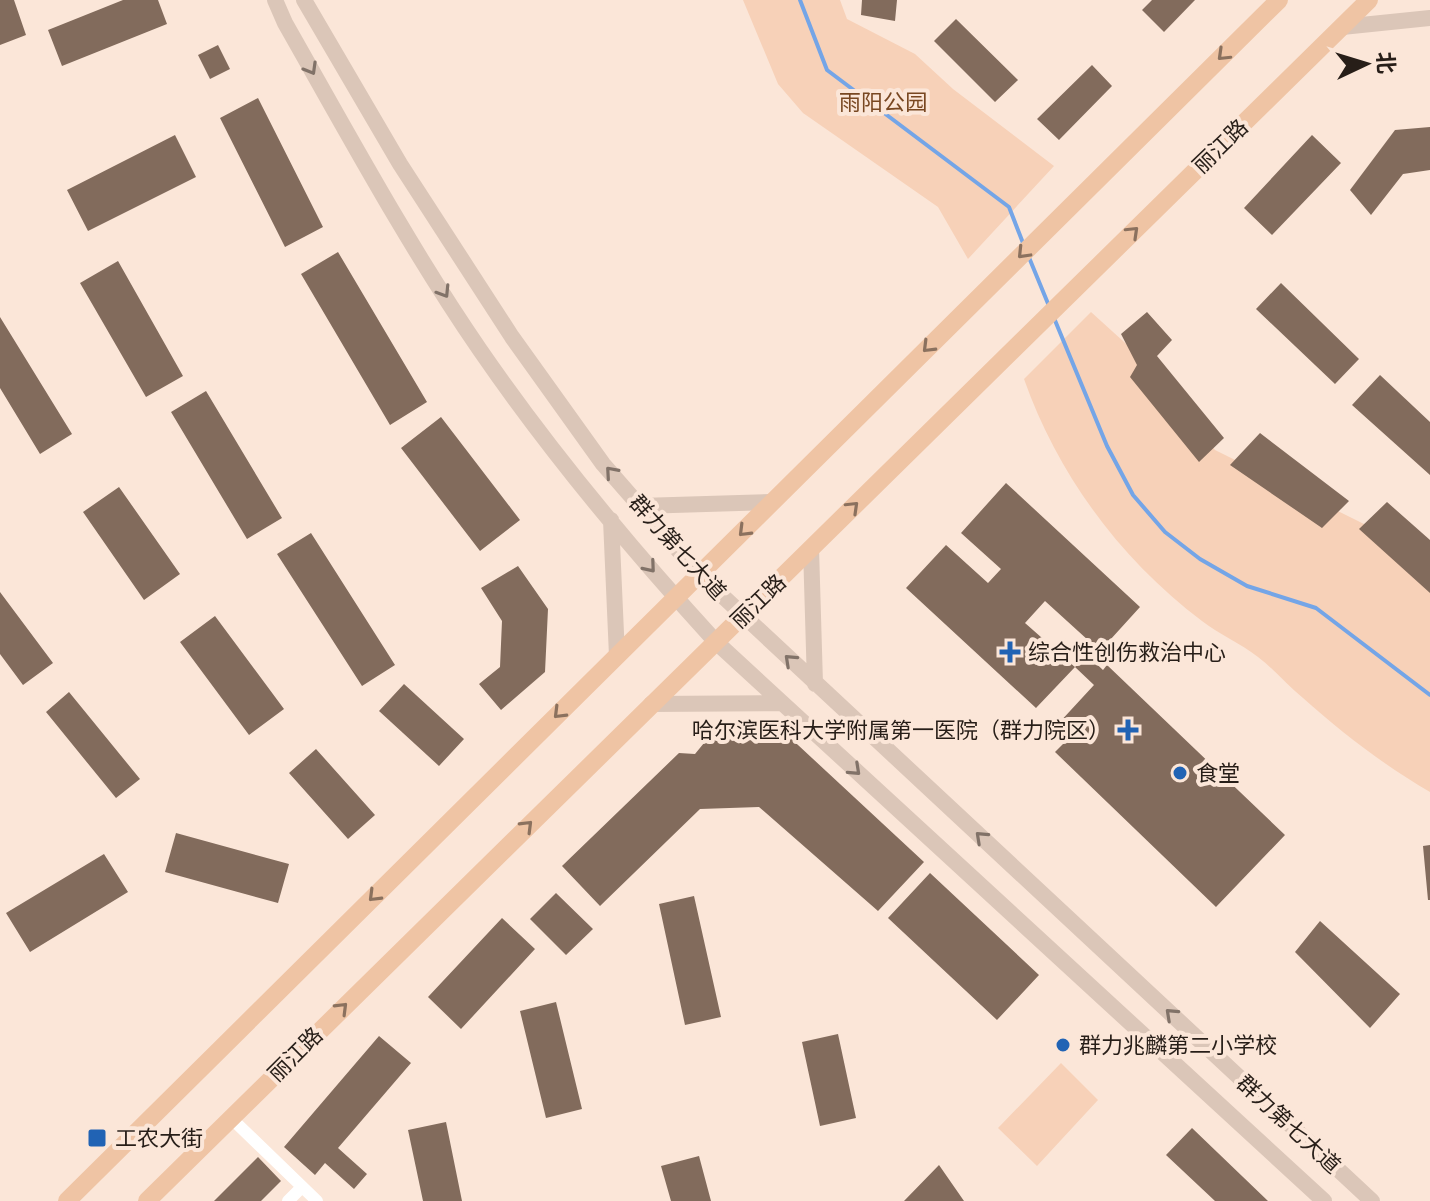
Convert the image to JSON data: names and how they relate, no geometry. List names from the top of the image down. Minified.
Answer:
{"streets":{"main road":["丽江路","群力第七大道"]},"crossings":[["丽江路","群力第七大道"]],"parks":["雨阳公园"],"places":{"health":["综合性创伤救治中心","哈尔滨医科大学附属第一医院（群力院区）"],"other":["食堂","群力兆麟第二小学校"],"transit":["工农大街"]},"north":"right"}
